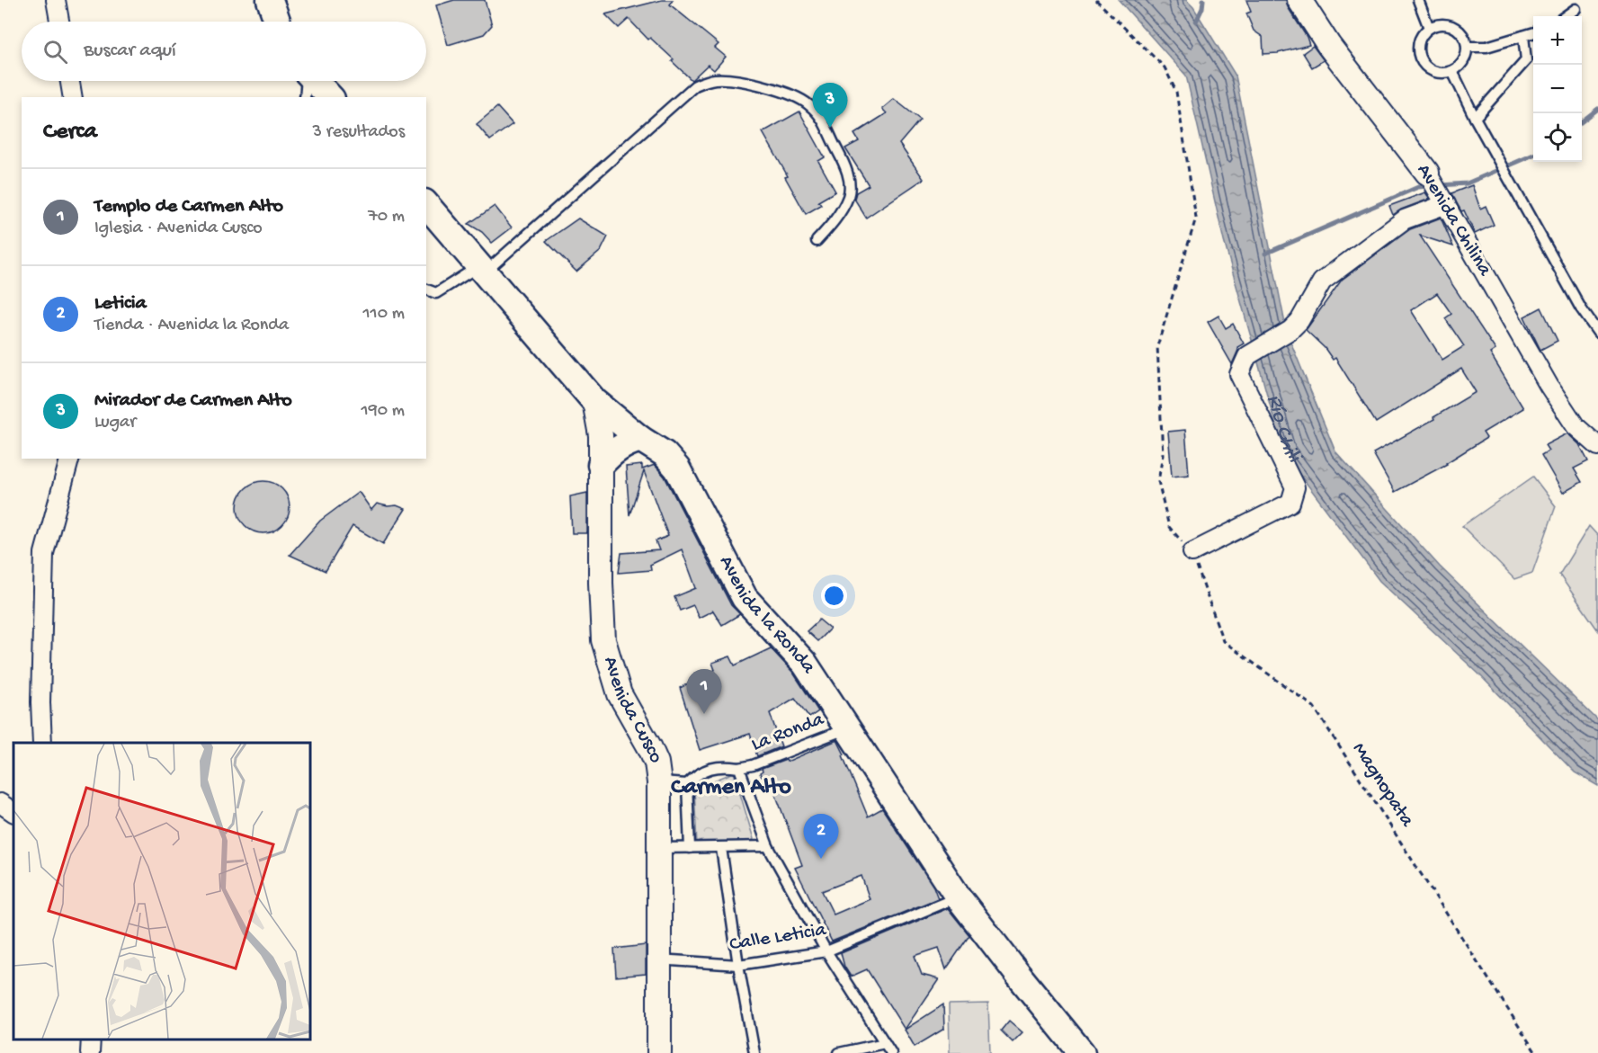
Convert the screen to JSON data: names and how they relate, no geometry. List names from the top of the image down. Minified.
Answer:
{"streets":{"main road":["Avenida la Ronda"],"street":["Avenida Chilina","Avenida Cusco"],"lane":["La Ronda","Calle Leticia"],"path":["Magnopata"]},"crossings":[["Avenida la Ronda","Avenida Cusco"],["Avenida la Ronda","La Ronda"],["Avenida la Ronda","Calle Leticia"],["Avenida Cusco","Calle Leticia"]],"districts":["Carmen Alto"],"water":["Río Chili"],"page":{"map_buttons":["+","−"],"search":"Buscar aquí","pins":["3","1","2"],"heading":["Cerca","3 resultados"],"list":[{"mark":"1","name":"Templo de Carmen Alto","note":"Iglesia · Avenida Cusco","value":"70 m"},{"mark":"2","name":"Leticia","note":"Tienda · Avenida la Ronda","value":"110 m"},{"mark":"3","name":"Mirador de Carmen Alto","note":"Lugar","value":"190 m"}]}}
